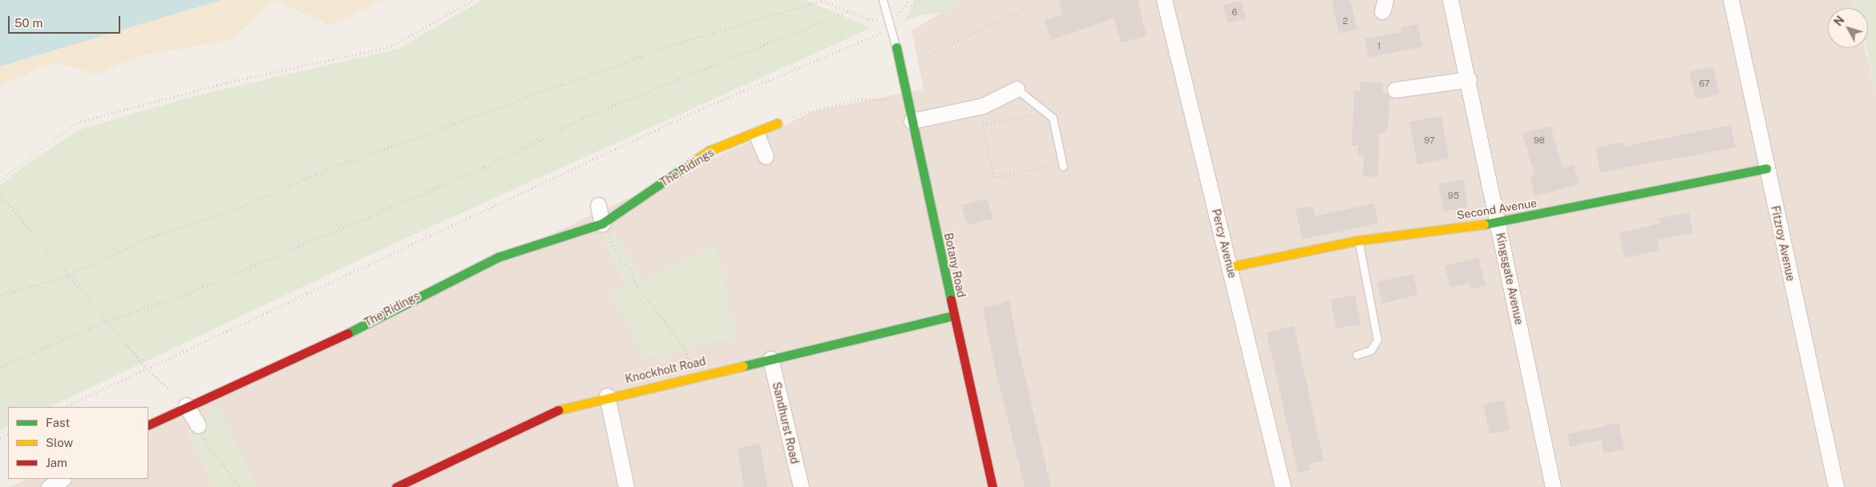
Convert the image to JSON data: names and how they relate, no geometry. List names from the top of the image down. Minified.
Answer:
{"streets":{"street":["The Ridings","Second Avenue","Percy Avenue","Fitzroy Avenue","Botany Road","Kingsgate Avenue","Knockholt Road","Sandhurst Road"]},"crossings":[["Second Avenue","Percy Avenue"],["Second Avenue","Fitzroy Avenue"],["Second Avenue","Kingsgate Avenue"],["Botany Road","Knockholt Road"],["Knockholt Road","Sandhurst Road"]],"house_numbers":["6","2","1","67","97","98","95"],"legend":["Fast","Slow","Jam"],"scale_bar":"50 m","north":"top left"}
